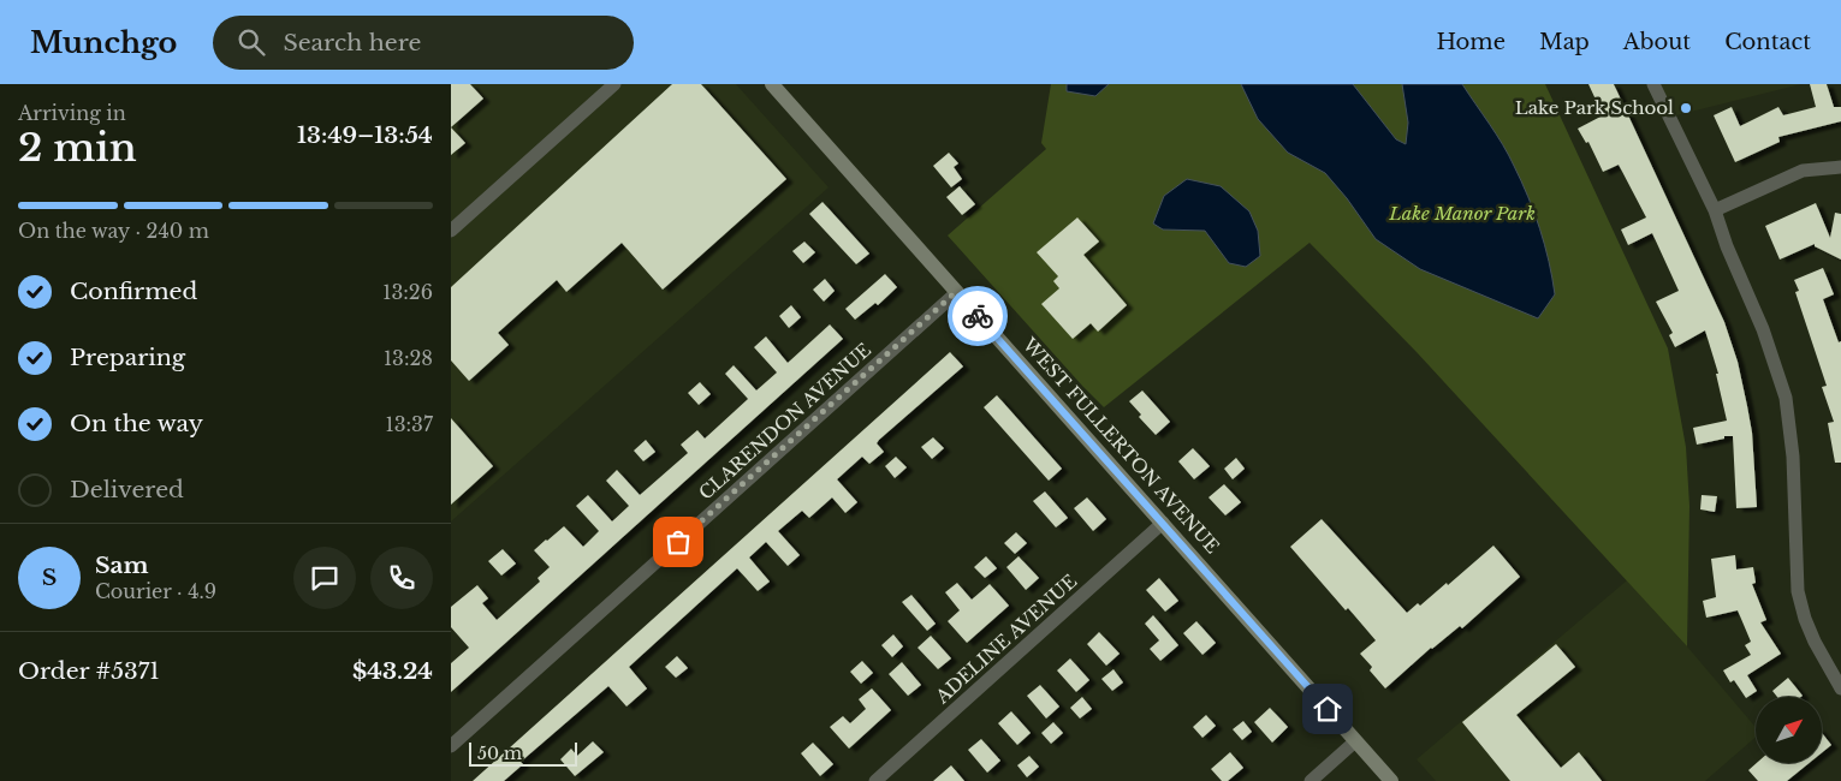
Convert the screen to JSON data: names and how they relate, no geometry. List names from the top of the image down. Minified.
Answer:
{"streets":{"street":["CLARENDON AVENUE","WEST FULLERTON AVENUE","ADELINE AVENUE"]},"crossings":[["CLARENDON AVENUE","WEST FULLERTON AVENUE"],["WEST FULLERTON AVENUE","ADELINE AVENUE"]],"parks":["Lake Manor Park"],"places":["Lake Park School"],"scale_bar":"50 m","north":"top right","page":{"header":"Munchgo","search":"Search here","nav":["Home","Map","About","Contact"],"heading":["2 min","Arriving in","13:49–13:54"],"panel":["Sam","Courier · 4.9","Order #5371","$43.24"],"bar":"On the way · 240 m","list":[["Confirmed","13:26"],["Preparing","13:28"],["On the way","13:37"],"Delivered"],"round":"S","scale":"50 m"}}
